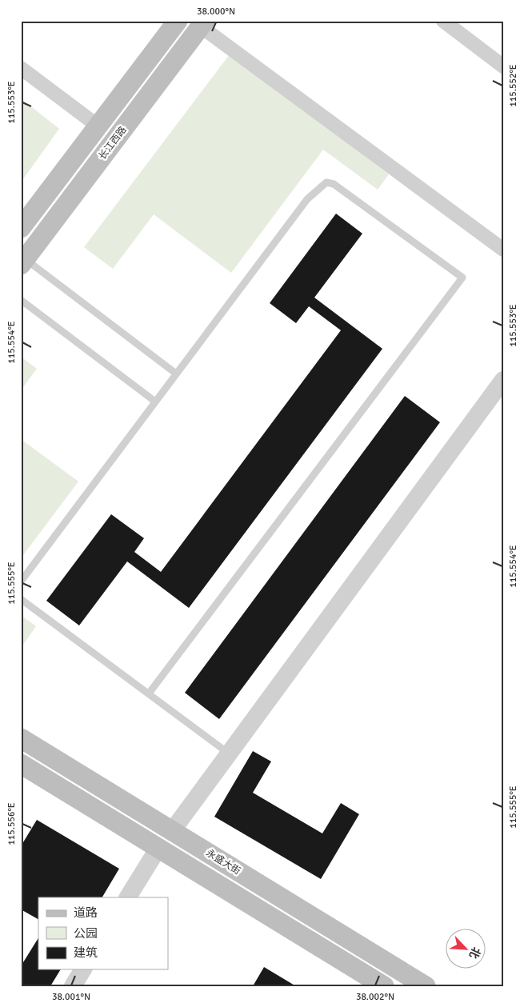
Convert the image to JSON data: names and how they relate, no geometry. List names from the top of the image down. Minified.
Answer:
{"streets":{"main road":["长江西路","永盛大街"]},"legend":["道路","公园","建筑"],"north":"bottom right","coordinates":["38.000°N","115.552°E","115.553°E","115.554°E","115.555°E","115.556°E","38.001°N","38.002°N"]}
